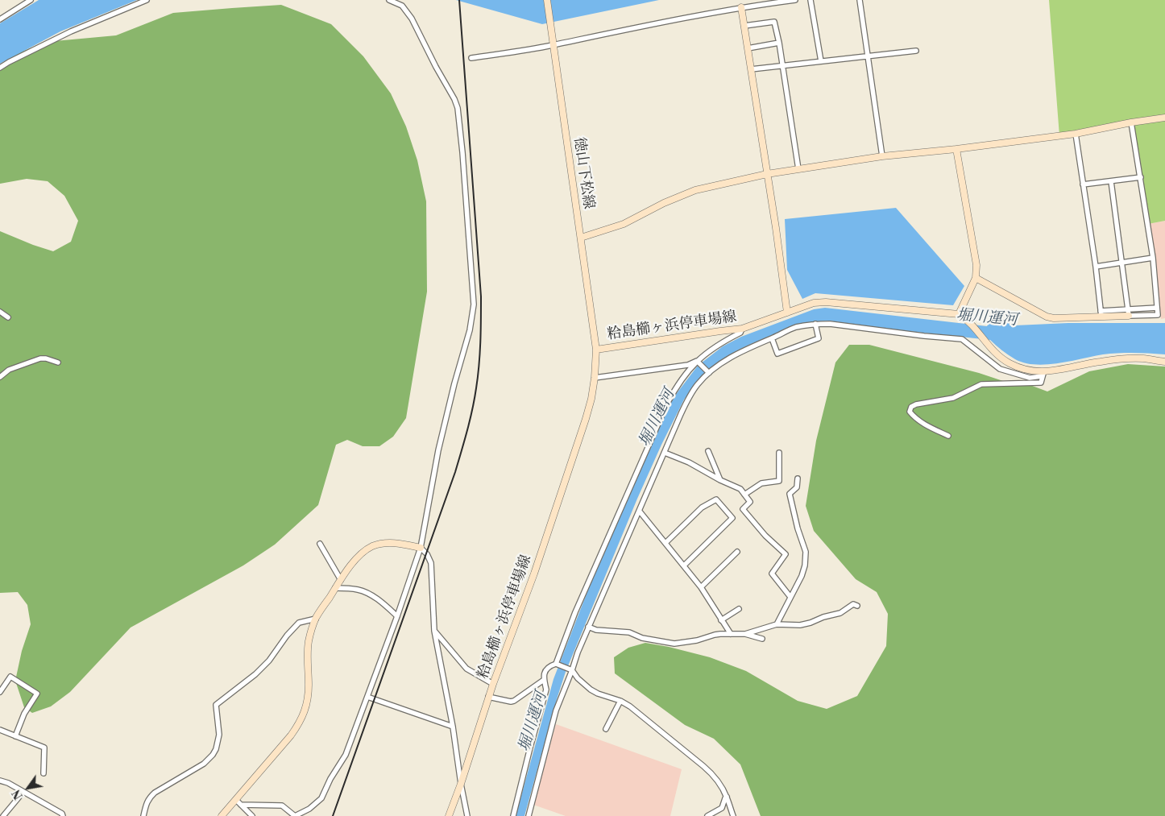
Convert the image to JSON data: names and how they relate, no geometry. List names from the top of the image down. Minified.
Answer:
{"streets":{"street":["徳山下松線","粭島櫛ヶ浜停車場線"]},"crossings":[["徳山下松線","粭島櫛ヶ浜停車場線"]],"water":["堀川運河"],"north":"bottom left"}
